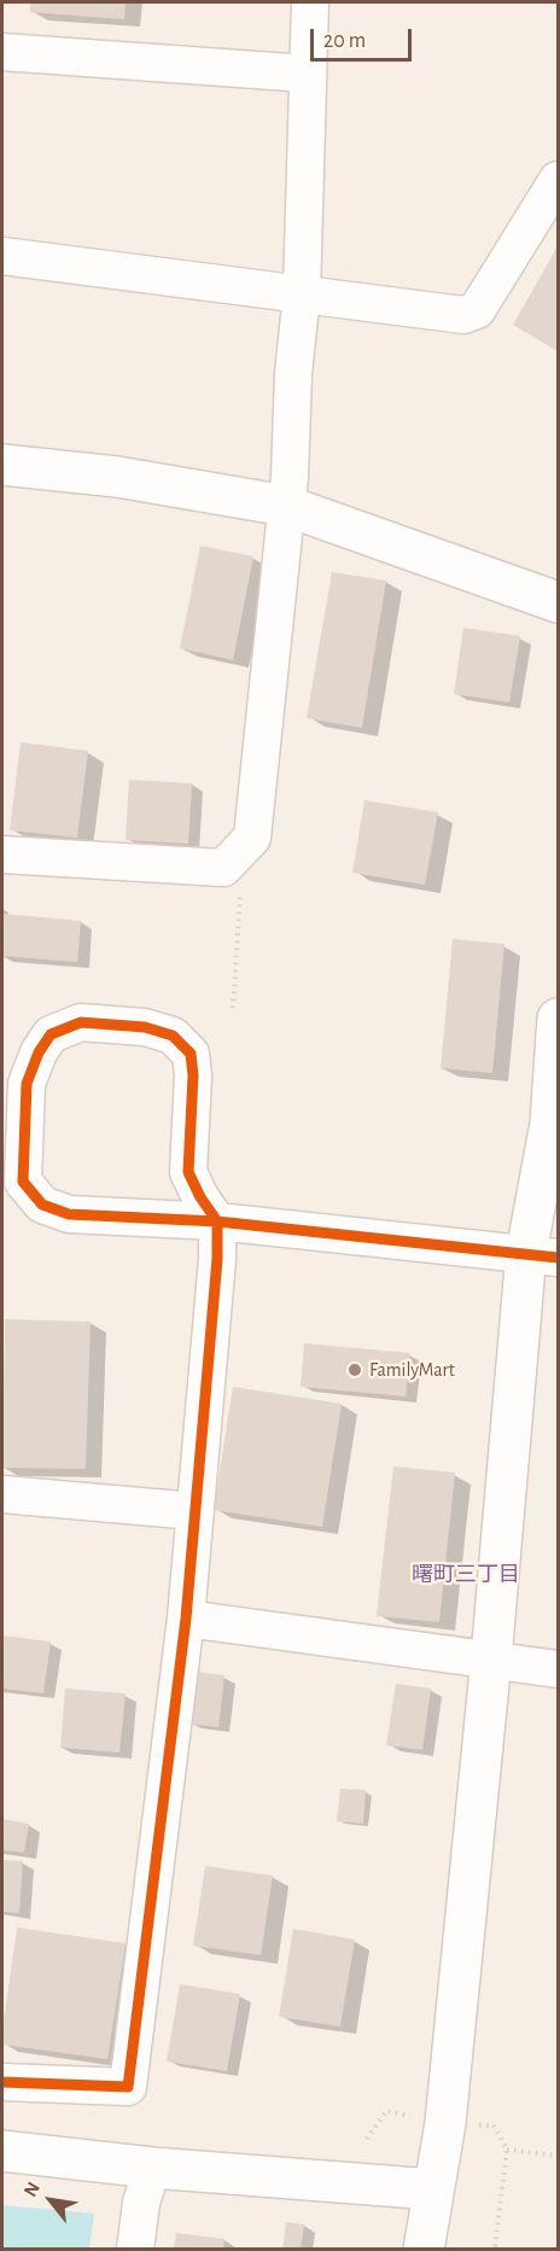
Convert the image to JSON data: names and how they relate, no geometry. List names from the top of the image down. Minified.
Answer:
{"districts":["曙町三丁目"],"places":["FamilyMart"],"scale_bar":"20 m","north":"top left"}
